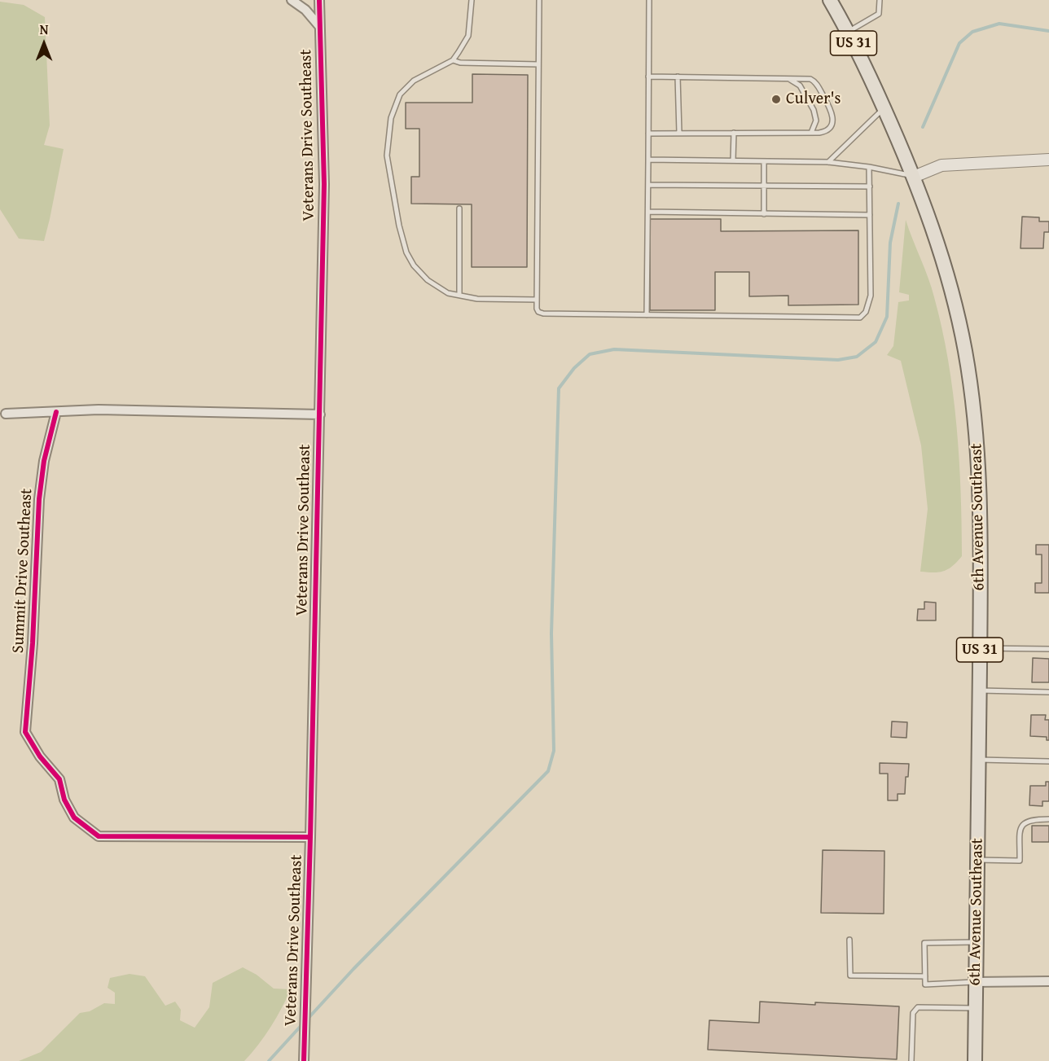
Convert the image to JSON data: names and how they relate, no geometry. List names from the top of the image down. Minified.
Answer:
{"streets":{"main road":["US 31","6th Avenue Southeast"],"street":["Veterans Drive Southeast","Summit Drive Southeast"]},"crossings":[["Veterans Drive Southeast","Summit Drive Southeast"]],"places":["Culver's"],"north":"top"}
